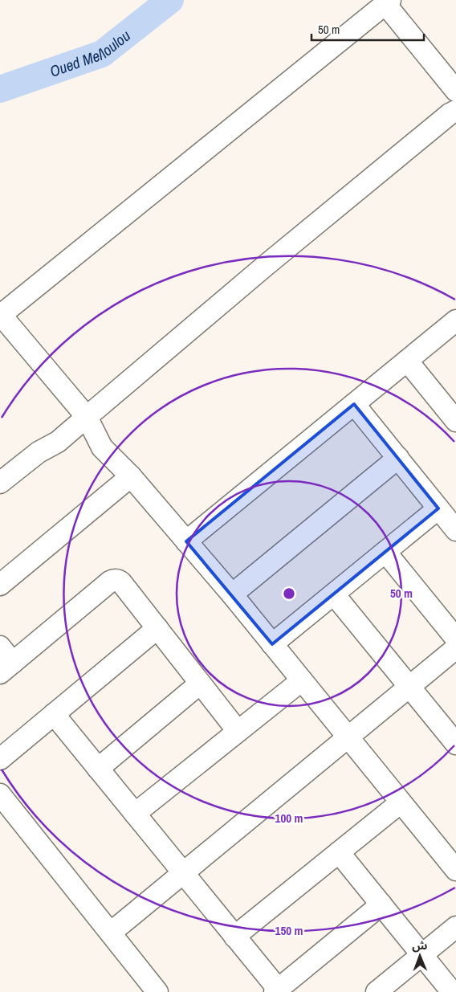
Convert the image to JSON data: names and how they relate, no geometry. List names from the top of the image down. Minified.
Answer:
{"water":["Oued Melloulou"],"scale_bar":"50 m","north":"top","rings":["50 m","100 m","150 m"]}
